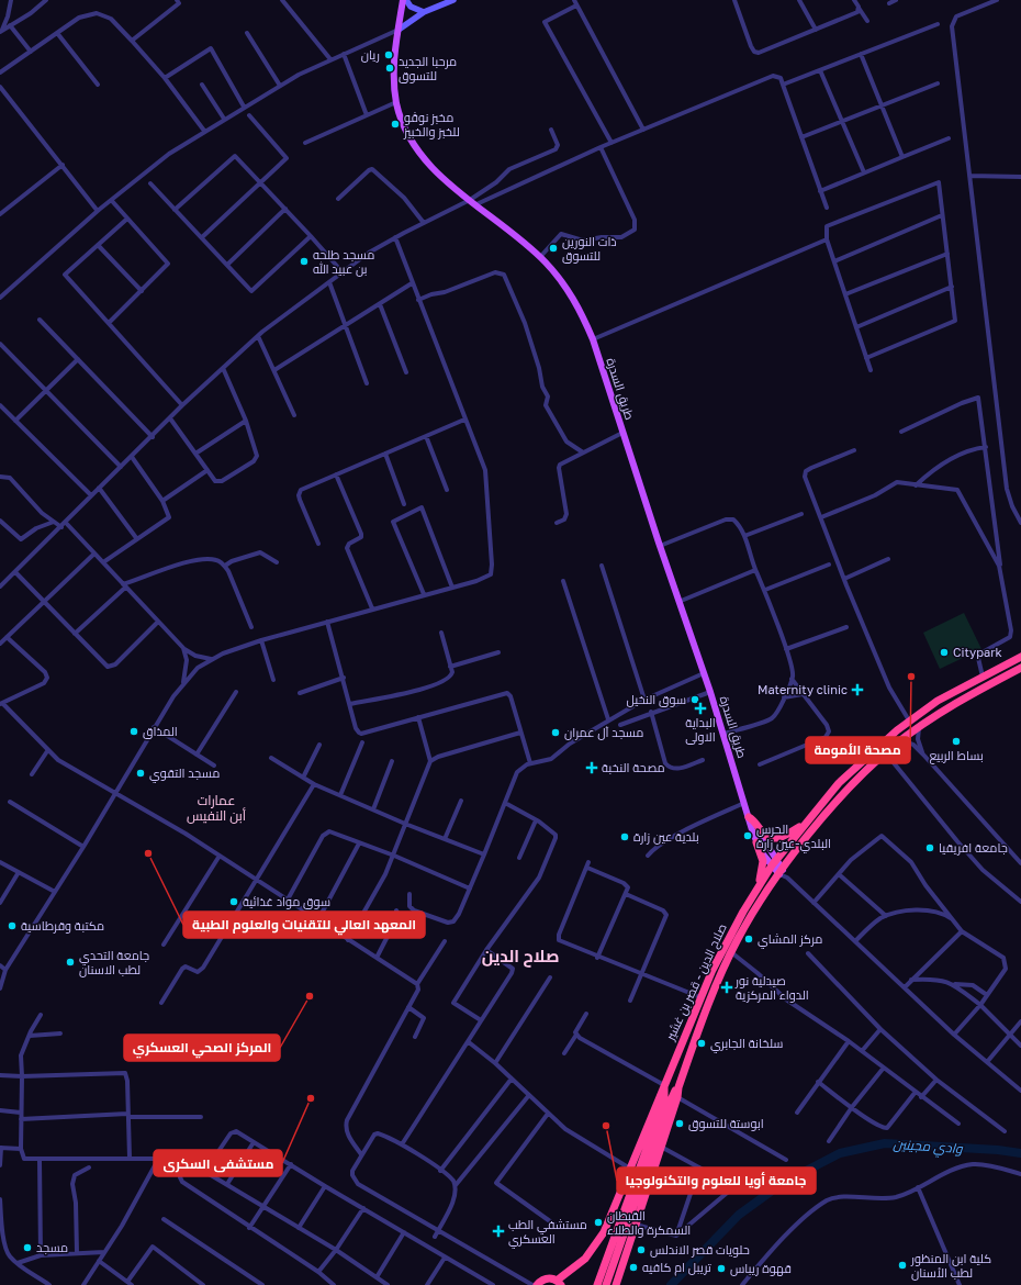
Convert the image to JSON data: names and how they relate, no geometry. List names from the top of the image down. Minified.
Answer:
{"streets":{"highway":["صلاح الدين - قصر بن غشير"],"main road":["طريق السدرة"]},"crossings":[["طريق السدرة","صلاح الدين - قصر بن غشير"]],"districts":["عمارات أبن النفيس","صلاح الدين"],"water":["وادي مجينين"],"places":{"other":["ريان","مرحبا الجديد للتسوق","مخبز نوڤو للخبز والخبيز","ذات النورين للتسوق","مسجد طلحه بن عبيد الله","Citypark","مصحة الأمومة","سوق النخيل","المذاق","مسجد آل عمران","بساط الربيع","مسجد التقوي","الحرس البلدي-عين زارة","بلدية عين زارة","جامعة افريقيا","المعهد العالي للتقنيات والعلوم الطبية","سوق مواد غذائية","مكتبة وقرطاسية","مركز المشاي","جامعة التحدي لطب الاسنان","المركز الصحي العسكري","سلخانة الجابري","مستشفى السكرى","ابوستة للتسوق","جامعة أويا للعلوم والتكنولوجيا","القبطان السمكرة والطلاء","مسجد","حلويات قصر الاندلس","كلية ابن المنظور لطب الأسنان","تريبل ام كافيه","قهوة ريباس"],"health":["Maternity clinic","البداية الاولى","مصحة النخبة","صيدلية نور الدواء المركزية","مستشفي الطب العسكري"]}}
